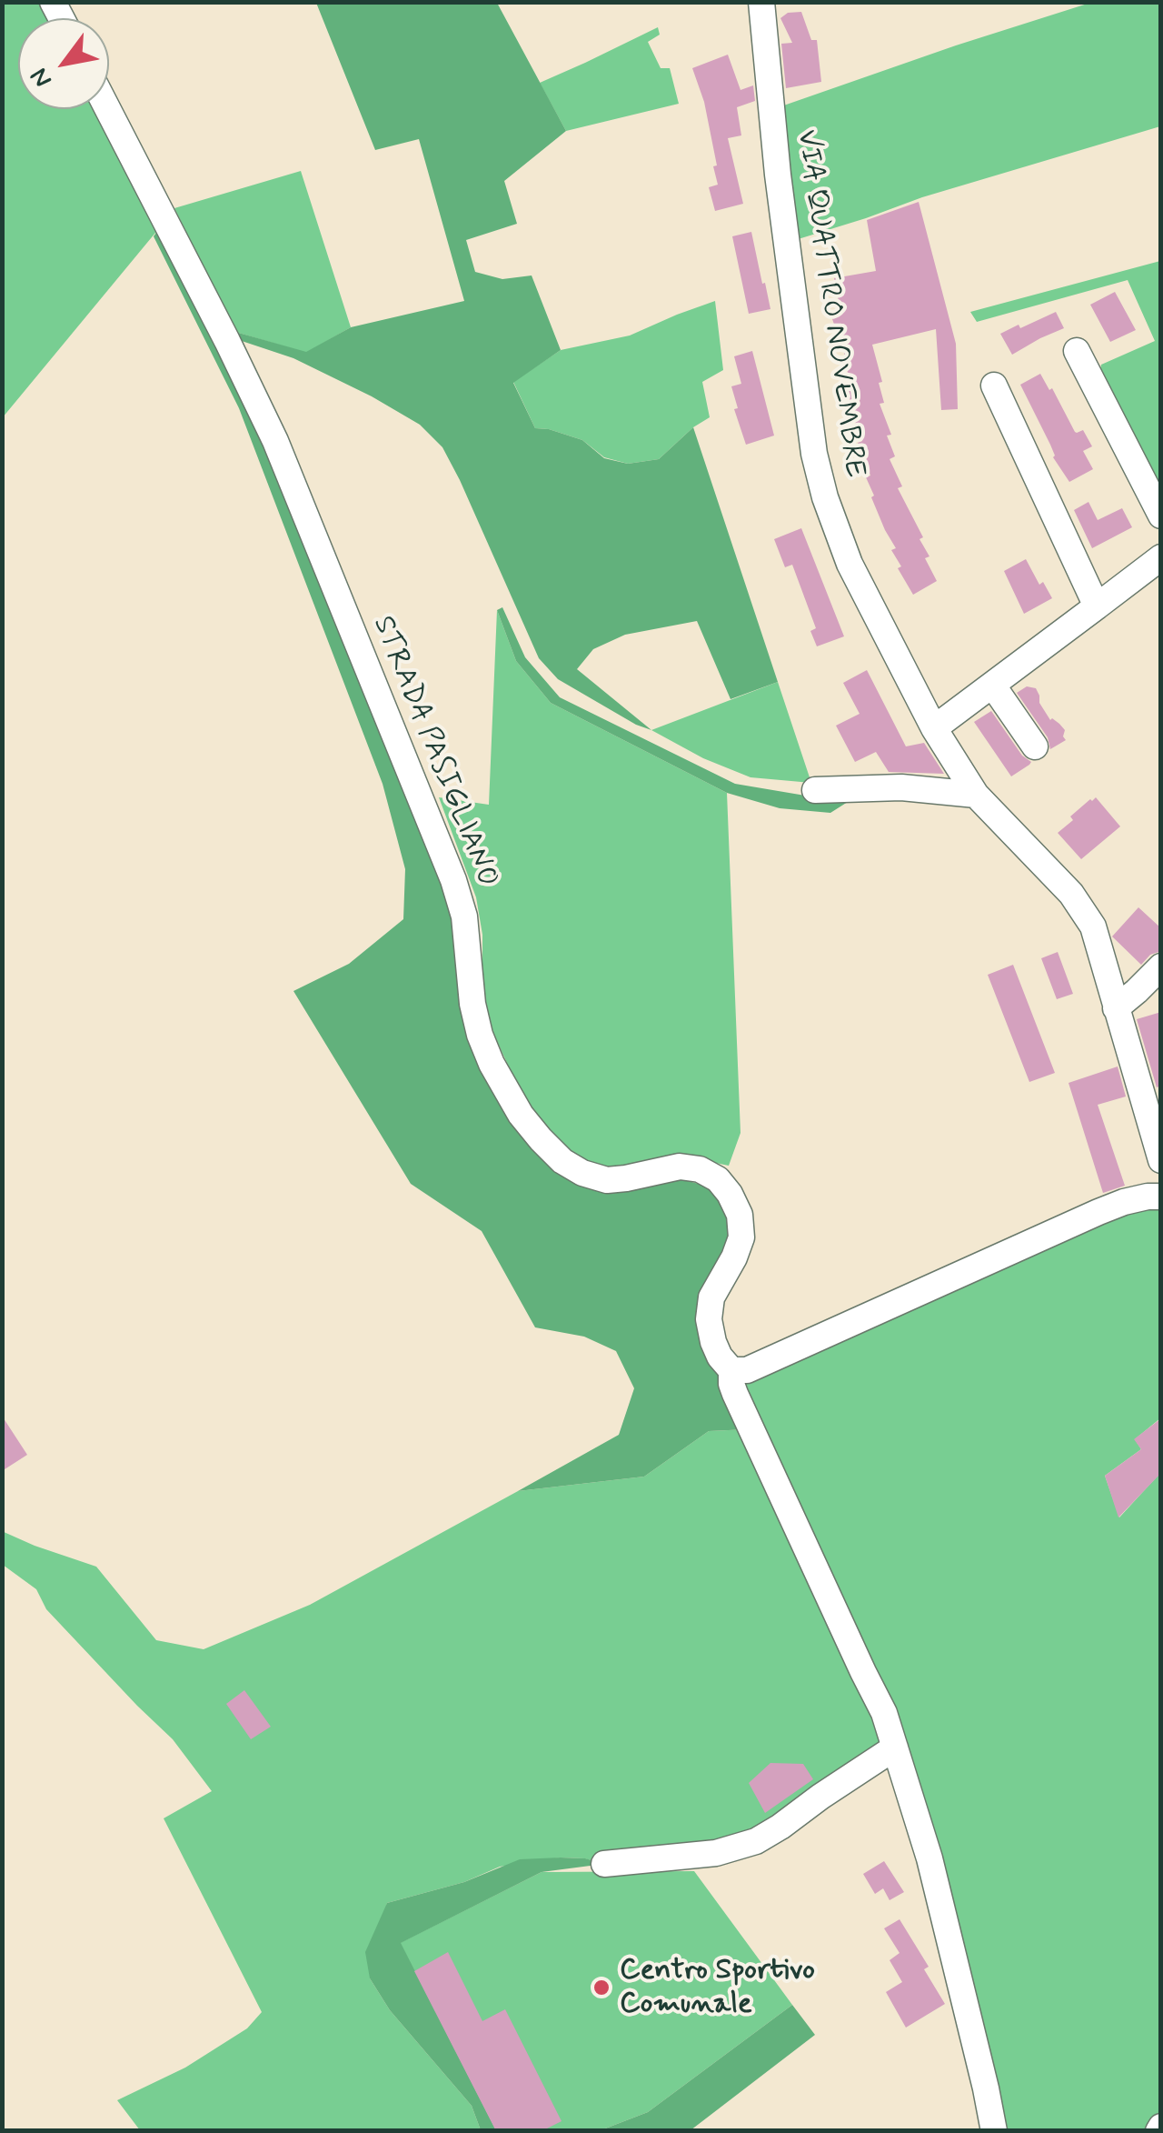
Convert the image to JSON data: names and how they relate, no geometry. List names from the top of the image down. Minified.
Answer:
{"streets":{"street":["VIA QUATTRO NOVEMBRE","STRADA PASIGLIANO"]},"places":["Centro Sportivo Comunale"],"north":"bottom left"}
